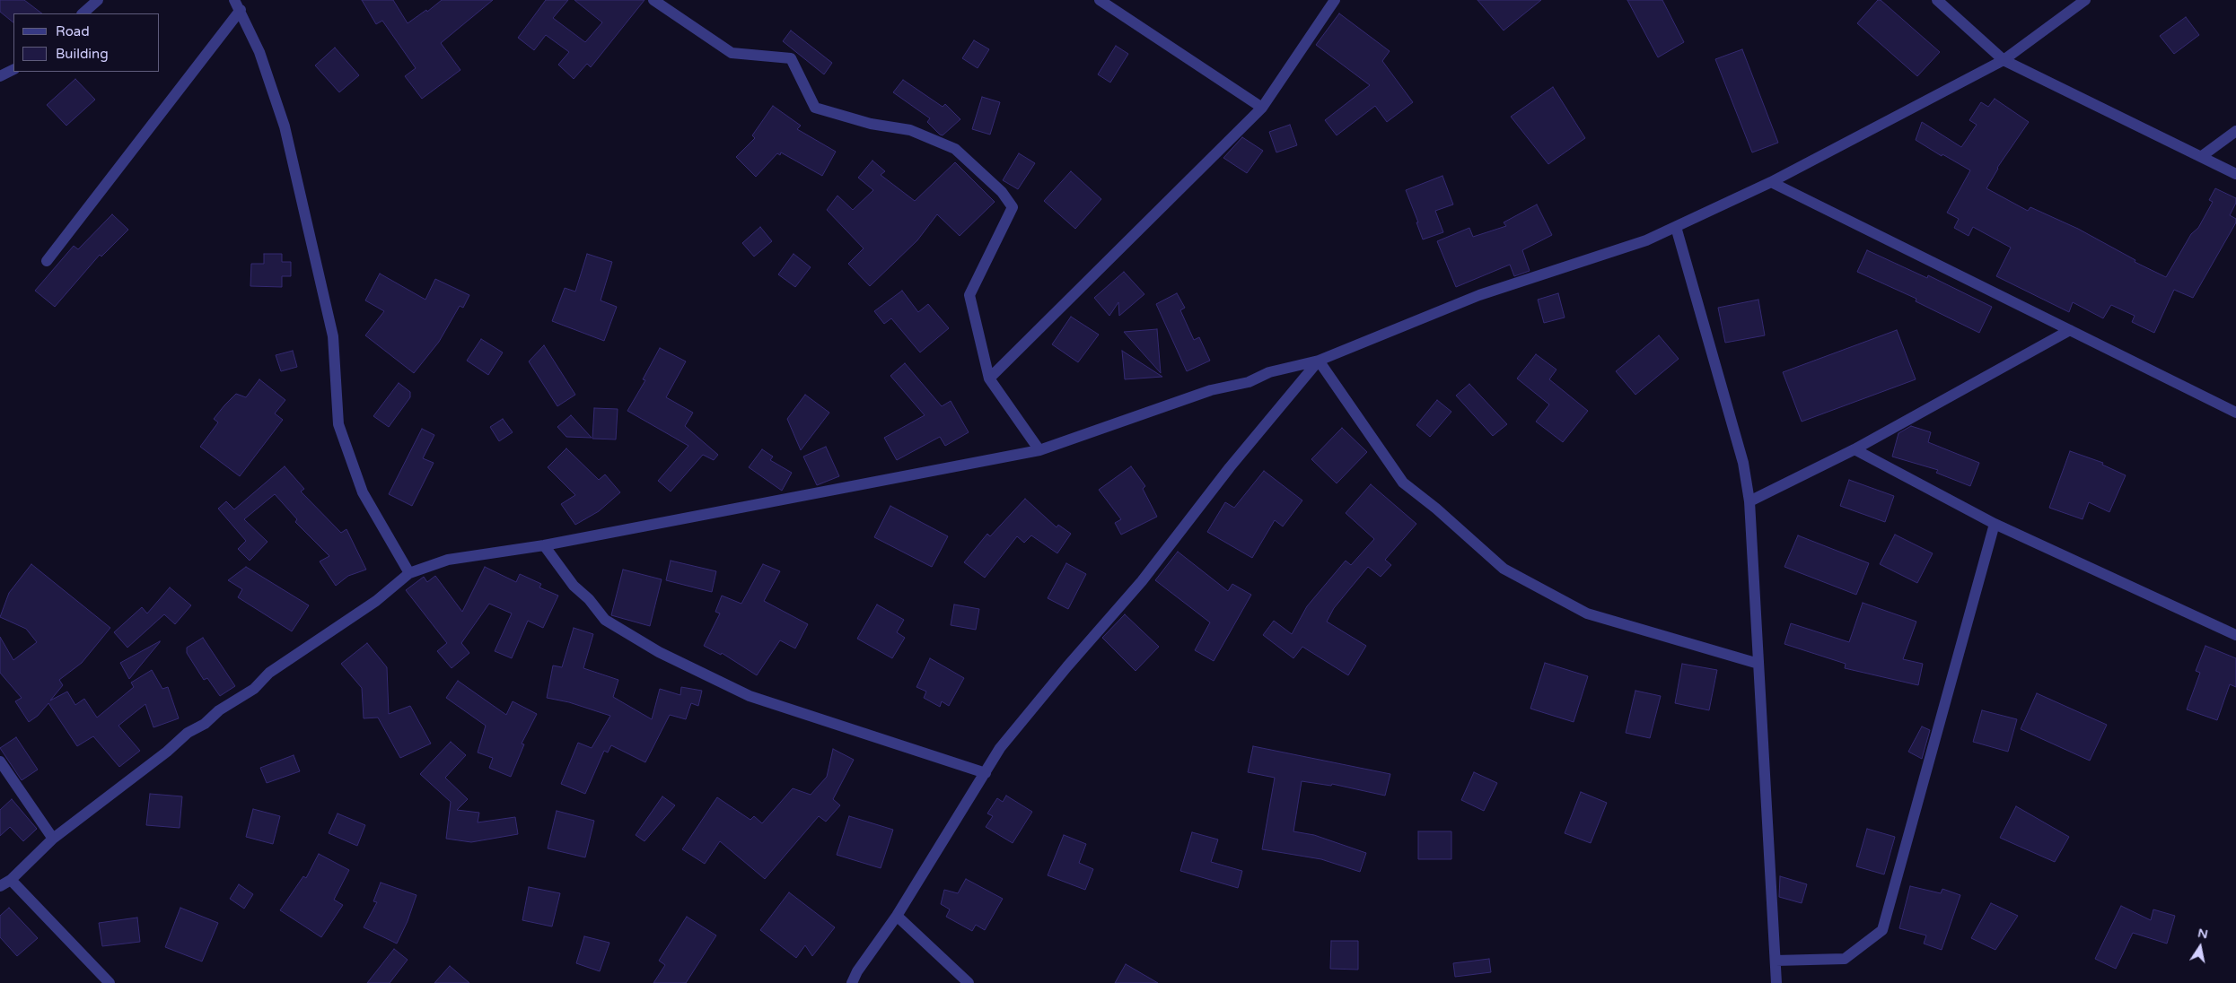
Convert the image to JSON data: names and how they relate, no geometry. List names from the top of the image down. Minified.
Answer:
{"legend":["Road","Building"],"north":"top"}
